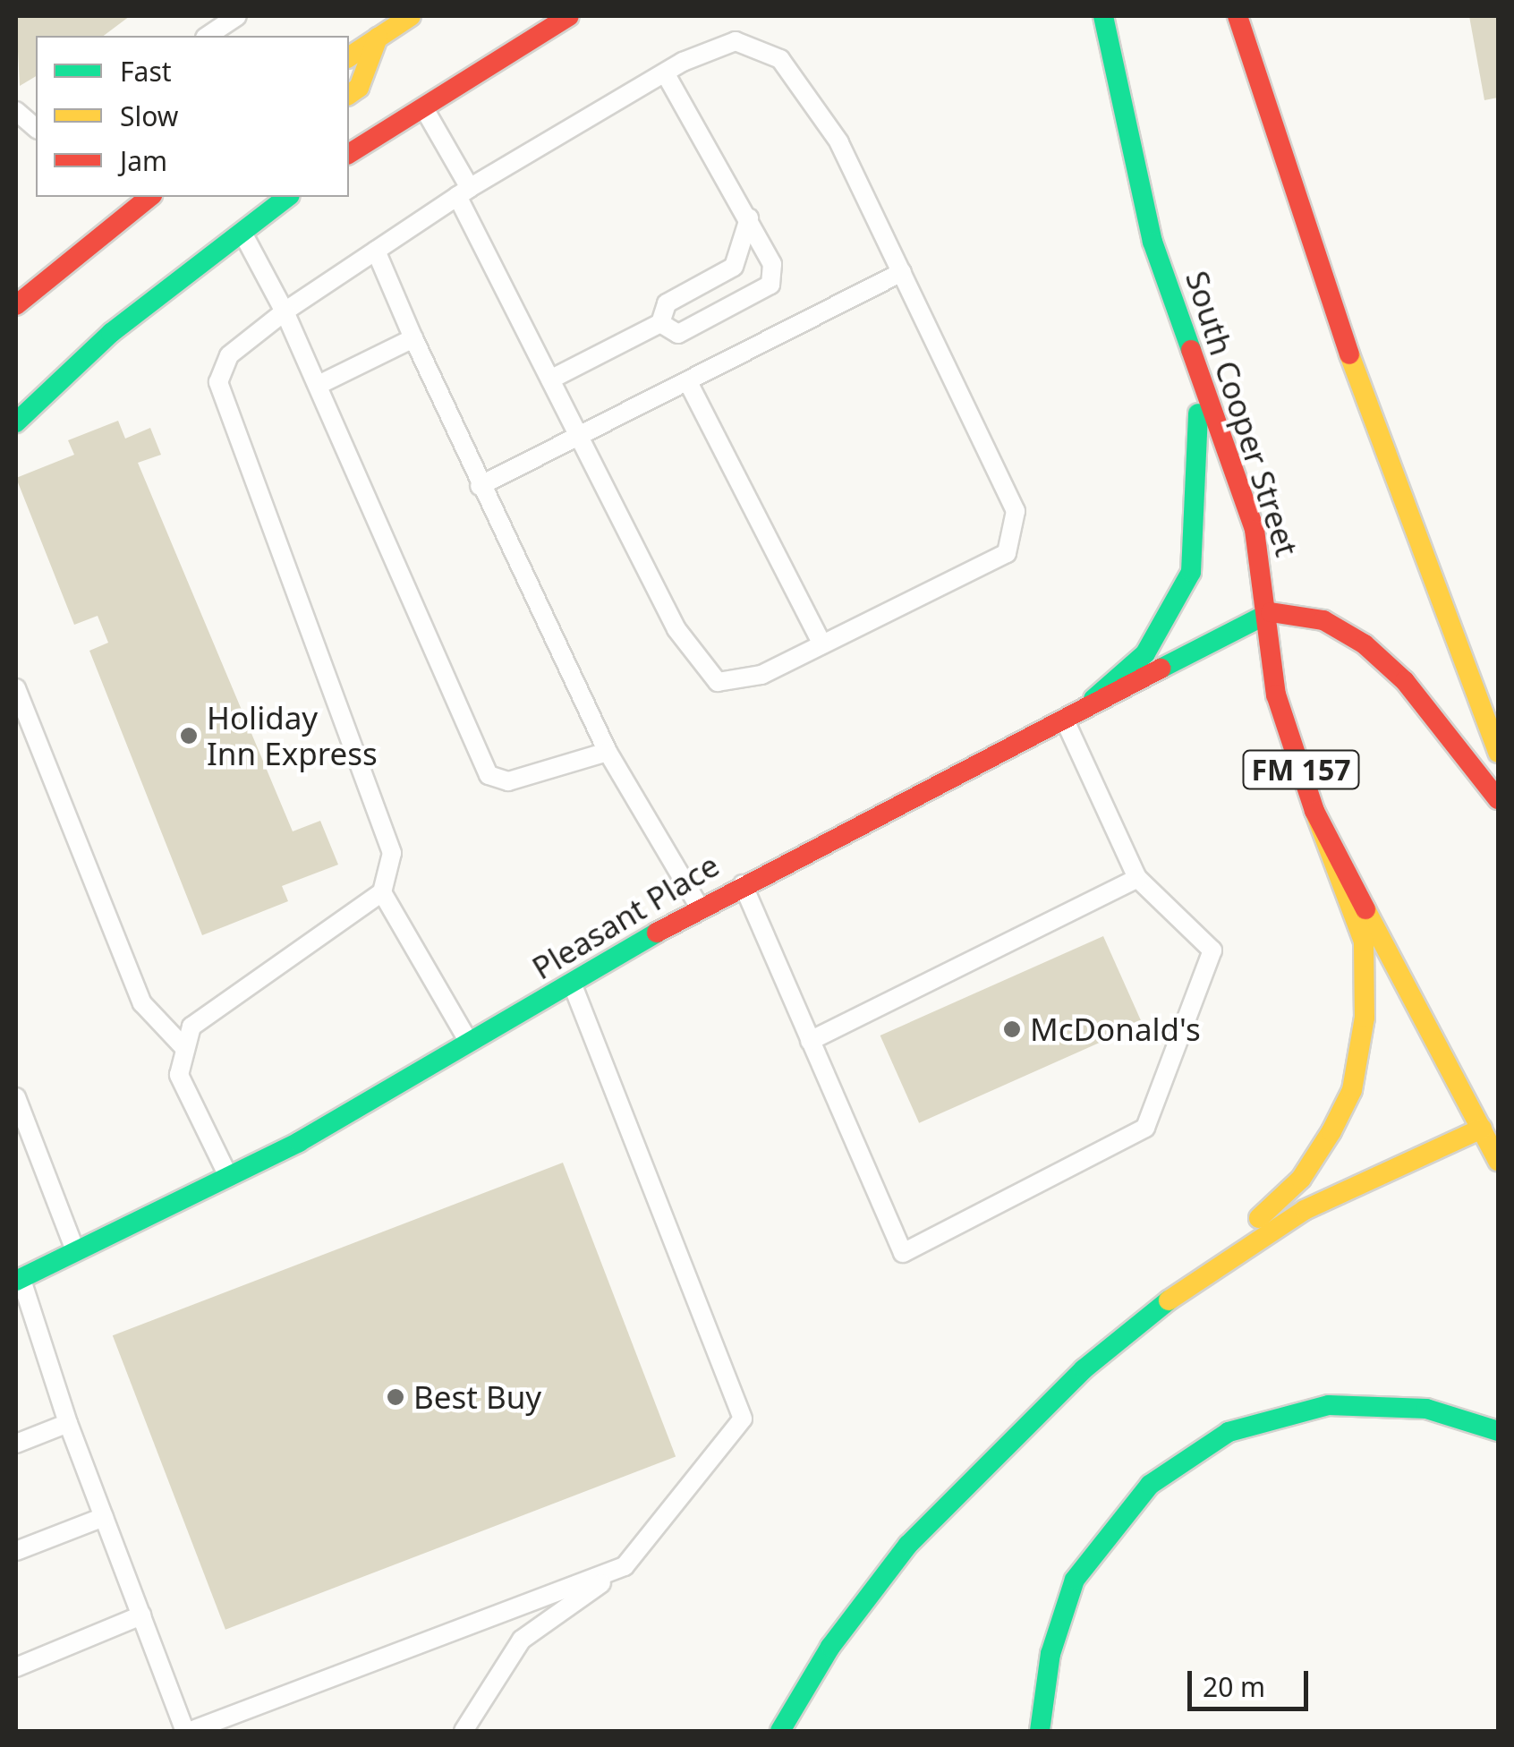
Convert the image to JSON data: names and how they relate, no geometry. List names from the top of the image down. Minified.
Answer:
{"streets":{"main road":["South Cooper Street","FM 157","Pleasant Place"]},"crossings":[["South Cooper Street","Pleasant Place"]],"places":["Holiday Inn Express","McDonald's","Best Buy"],"legend":["Fast","Slow","Jam"],"scale_bar":"20 m"}
